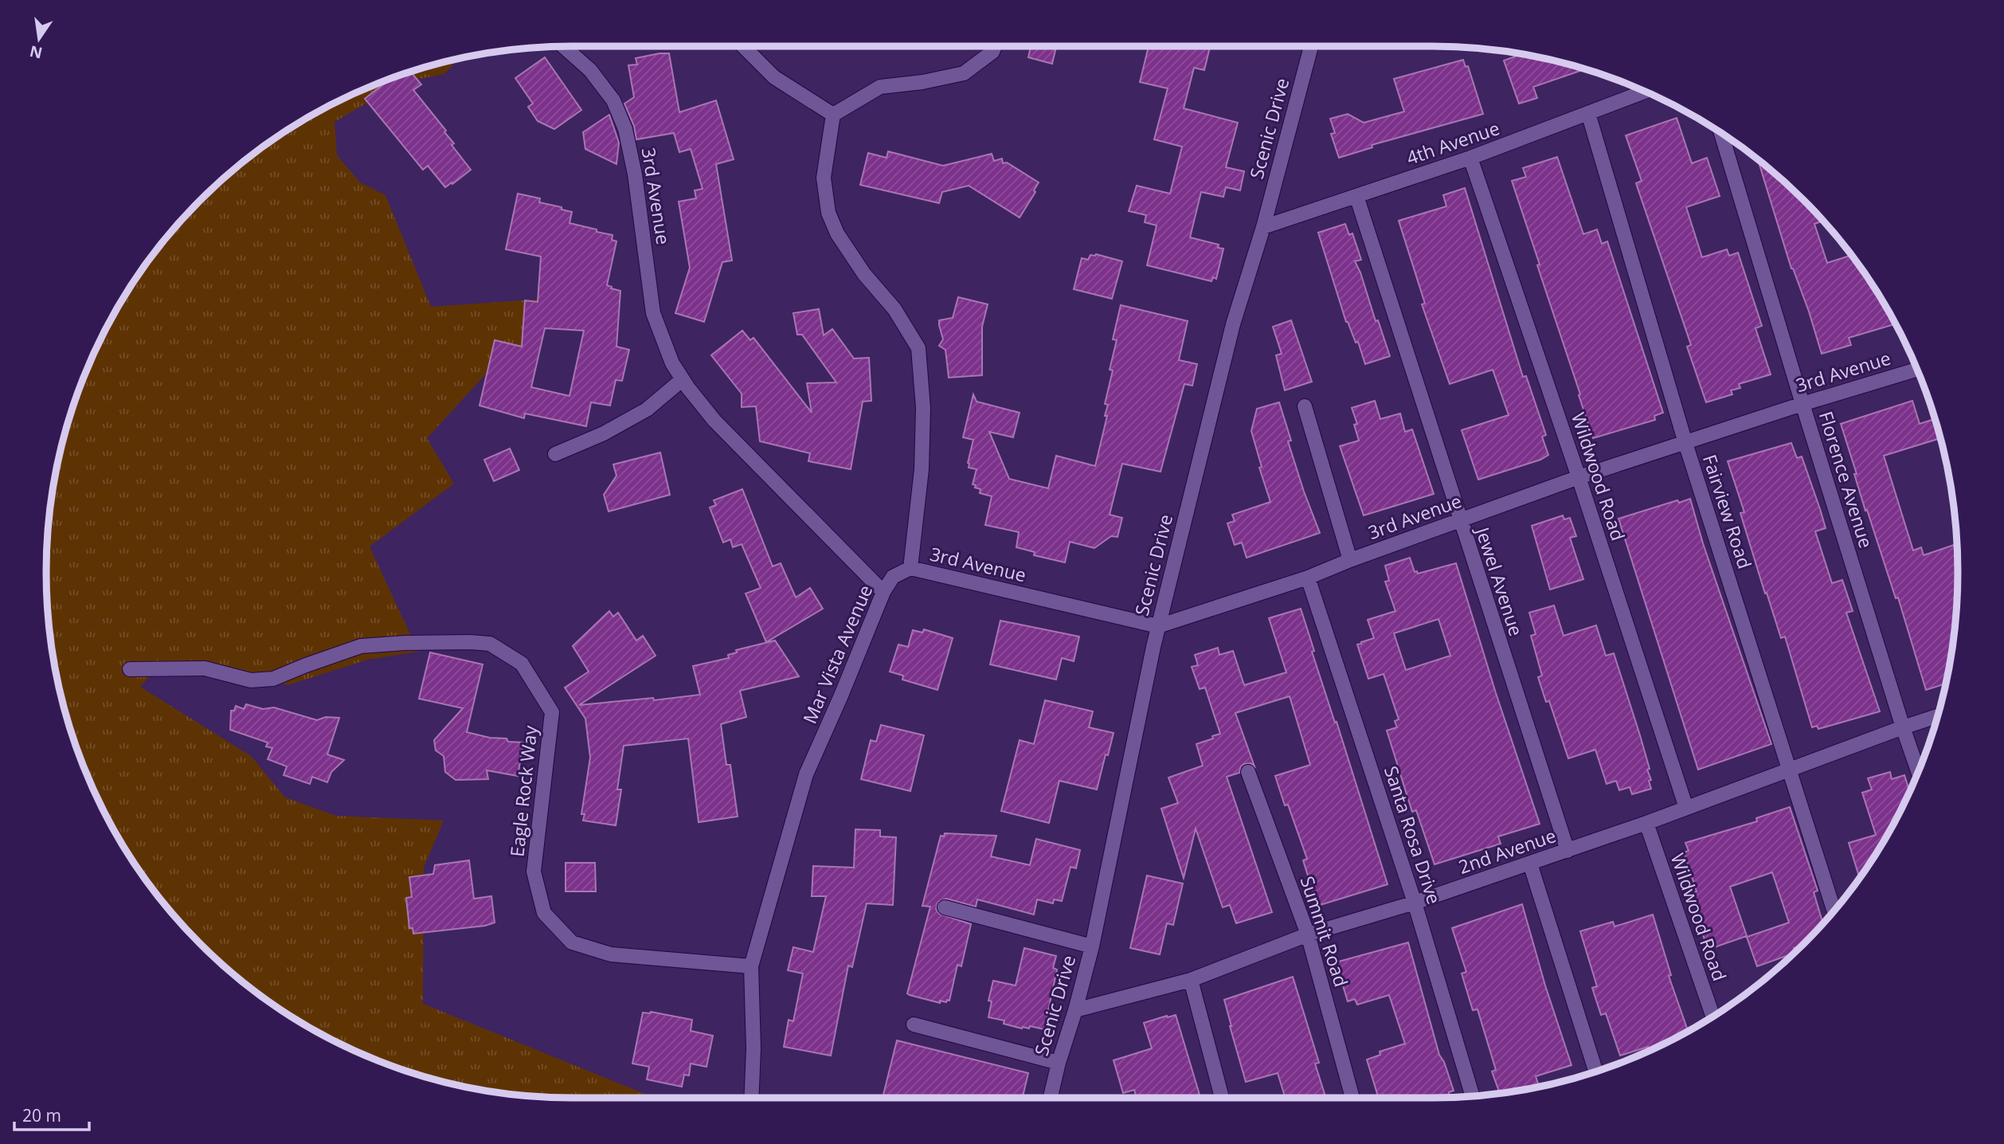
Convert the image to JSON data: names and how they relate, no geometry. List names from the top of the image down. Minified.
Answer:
{"streets":{"street":["Scenic Drive","4th Avenue","3rd Avenue","Wildwood Road","Florence Avenue","Fairview Road","Jewel Avenue","Mar Vista Avenue","Eagle Rock Way","Santa Rosa Drive","2nd Avenue","Summit Road"]},"crossings":[["Scenic Drive","4th Avenue"],["Scenic Drive","3rd Avenue"],["Scenic Drive","2nd Avenue"],["4th Avenue","Wildwood Road"],["4th Avenue","Fairview Road"],["4th Avenue","Jewel Avenue"],["3rd Avenue","Wildwood Road"],["3rd Avenue","Florence Avenue"],["3rd Avenue","Fairview Road"],["3rd Avenue","Jewel Avenue"],["3rd Avenue","Mar Vista Avenue"],["3rd Avenue","Santa Rosa Drive"],["Wildwood Road","2nd Avenue"],["Florence Avenue","2nd Avenue"],["Fairview Road","2nd Avenue"],["Jewel Avenue","2nd Avenue"],["Mar Vista Avenue","Eagle Rock Way"],["Santa Rosa Drive","2nd Avenue"],["2nd Avenue","Summit Road"]],"scale_bar":"20 m","north":"bottom"}
